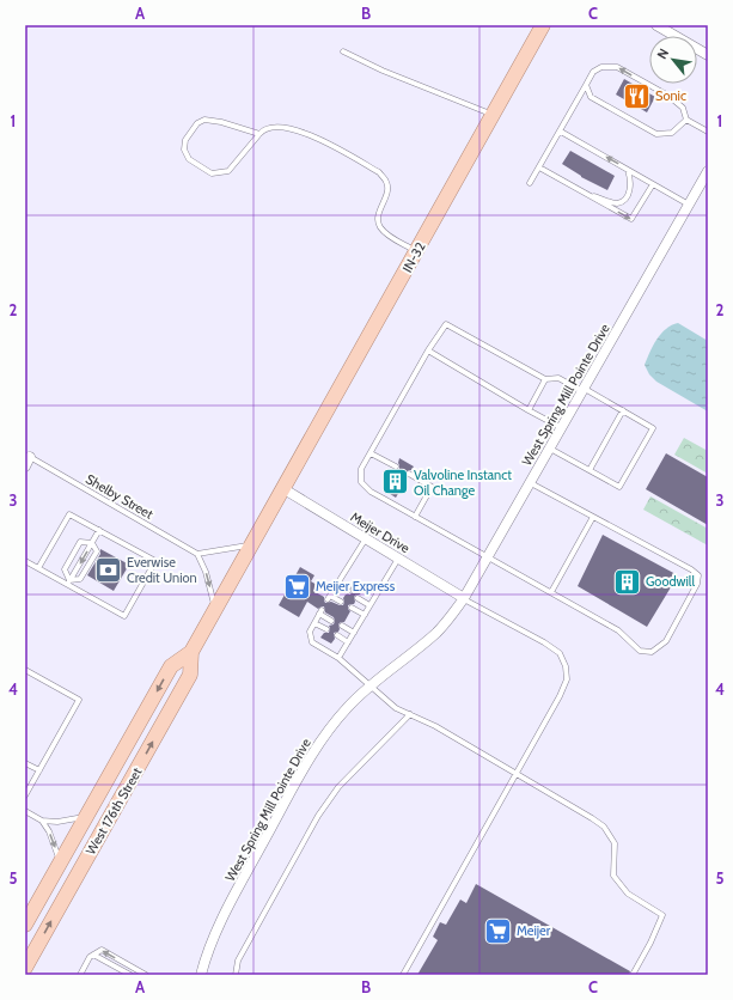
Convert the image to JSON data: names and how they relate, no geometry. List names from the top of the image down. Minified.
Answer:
{"streets":{"main road":["IN-32","West 176th Street"],"street":["West Spring Mill Pointe Drive","Meijer Drive"],"lane":["Shelby Street"]},"crossings":[["IN-32","Meijer Drive"],["IN-32","West 176th Street"],["West Spring Mill Pointe Drive","Meijer Drive"],["Meijer Drive","West 176th Street"]],"places":{"restaurant":["Sonic"],"building":["Valvoline Instanct Oil Change","Goodwill"],"bank":["Everwise Credit Union"],"supermarket":["Meijer Express","Meijer"]},"north":"top left","grid":{"columns":["A","B","C"],"rows":["1","2","3","4","5"]}}
